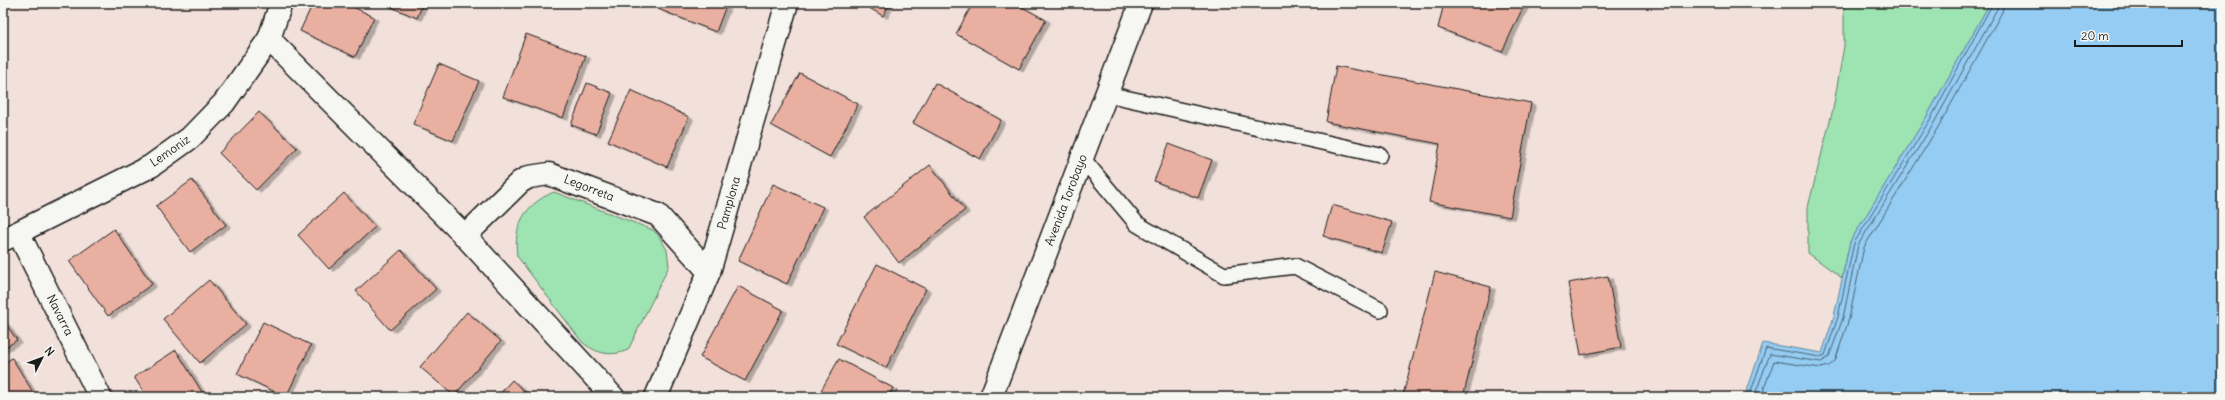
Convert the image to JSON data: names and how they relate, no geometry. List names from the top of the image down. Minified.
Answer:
{"streets":{"street":["Lemoniz","Legorreta","Avenida Torobayo","Pamplona","Navarra"]},"crossings":[["Lemoniz","Navarra"],["Legorreta","Pamplona"]],"scale_bar":"20 m","north":"top right"}
